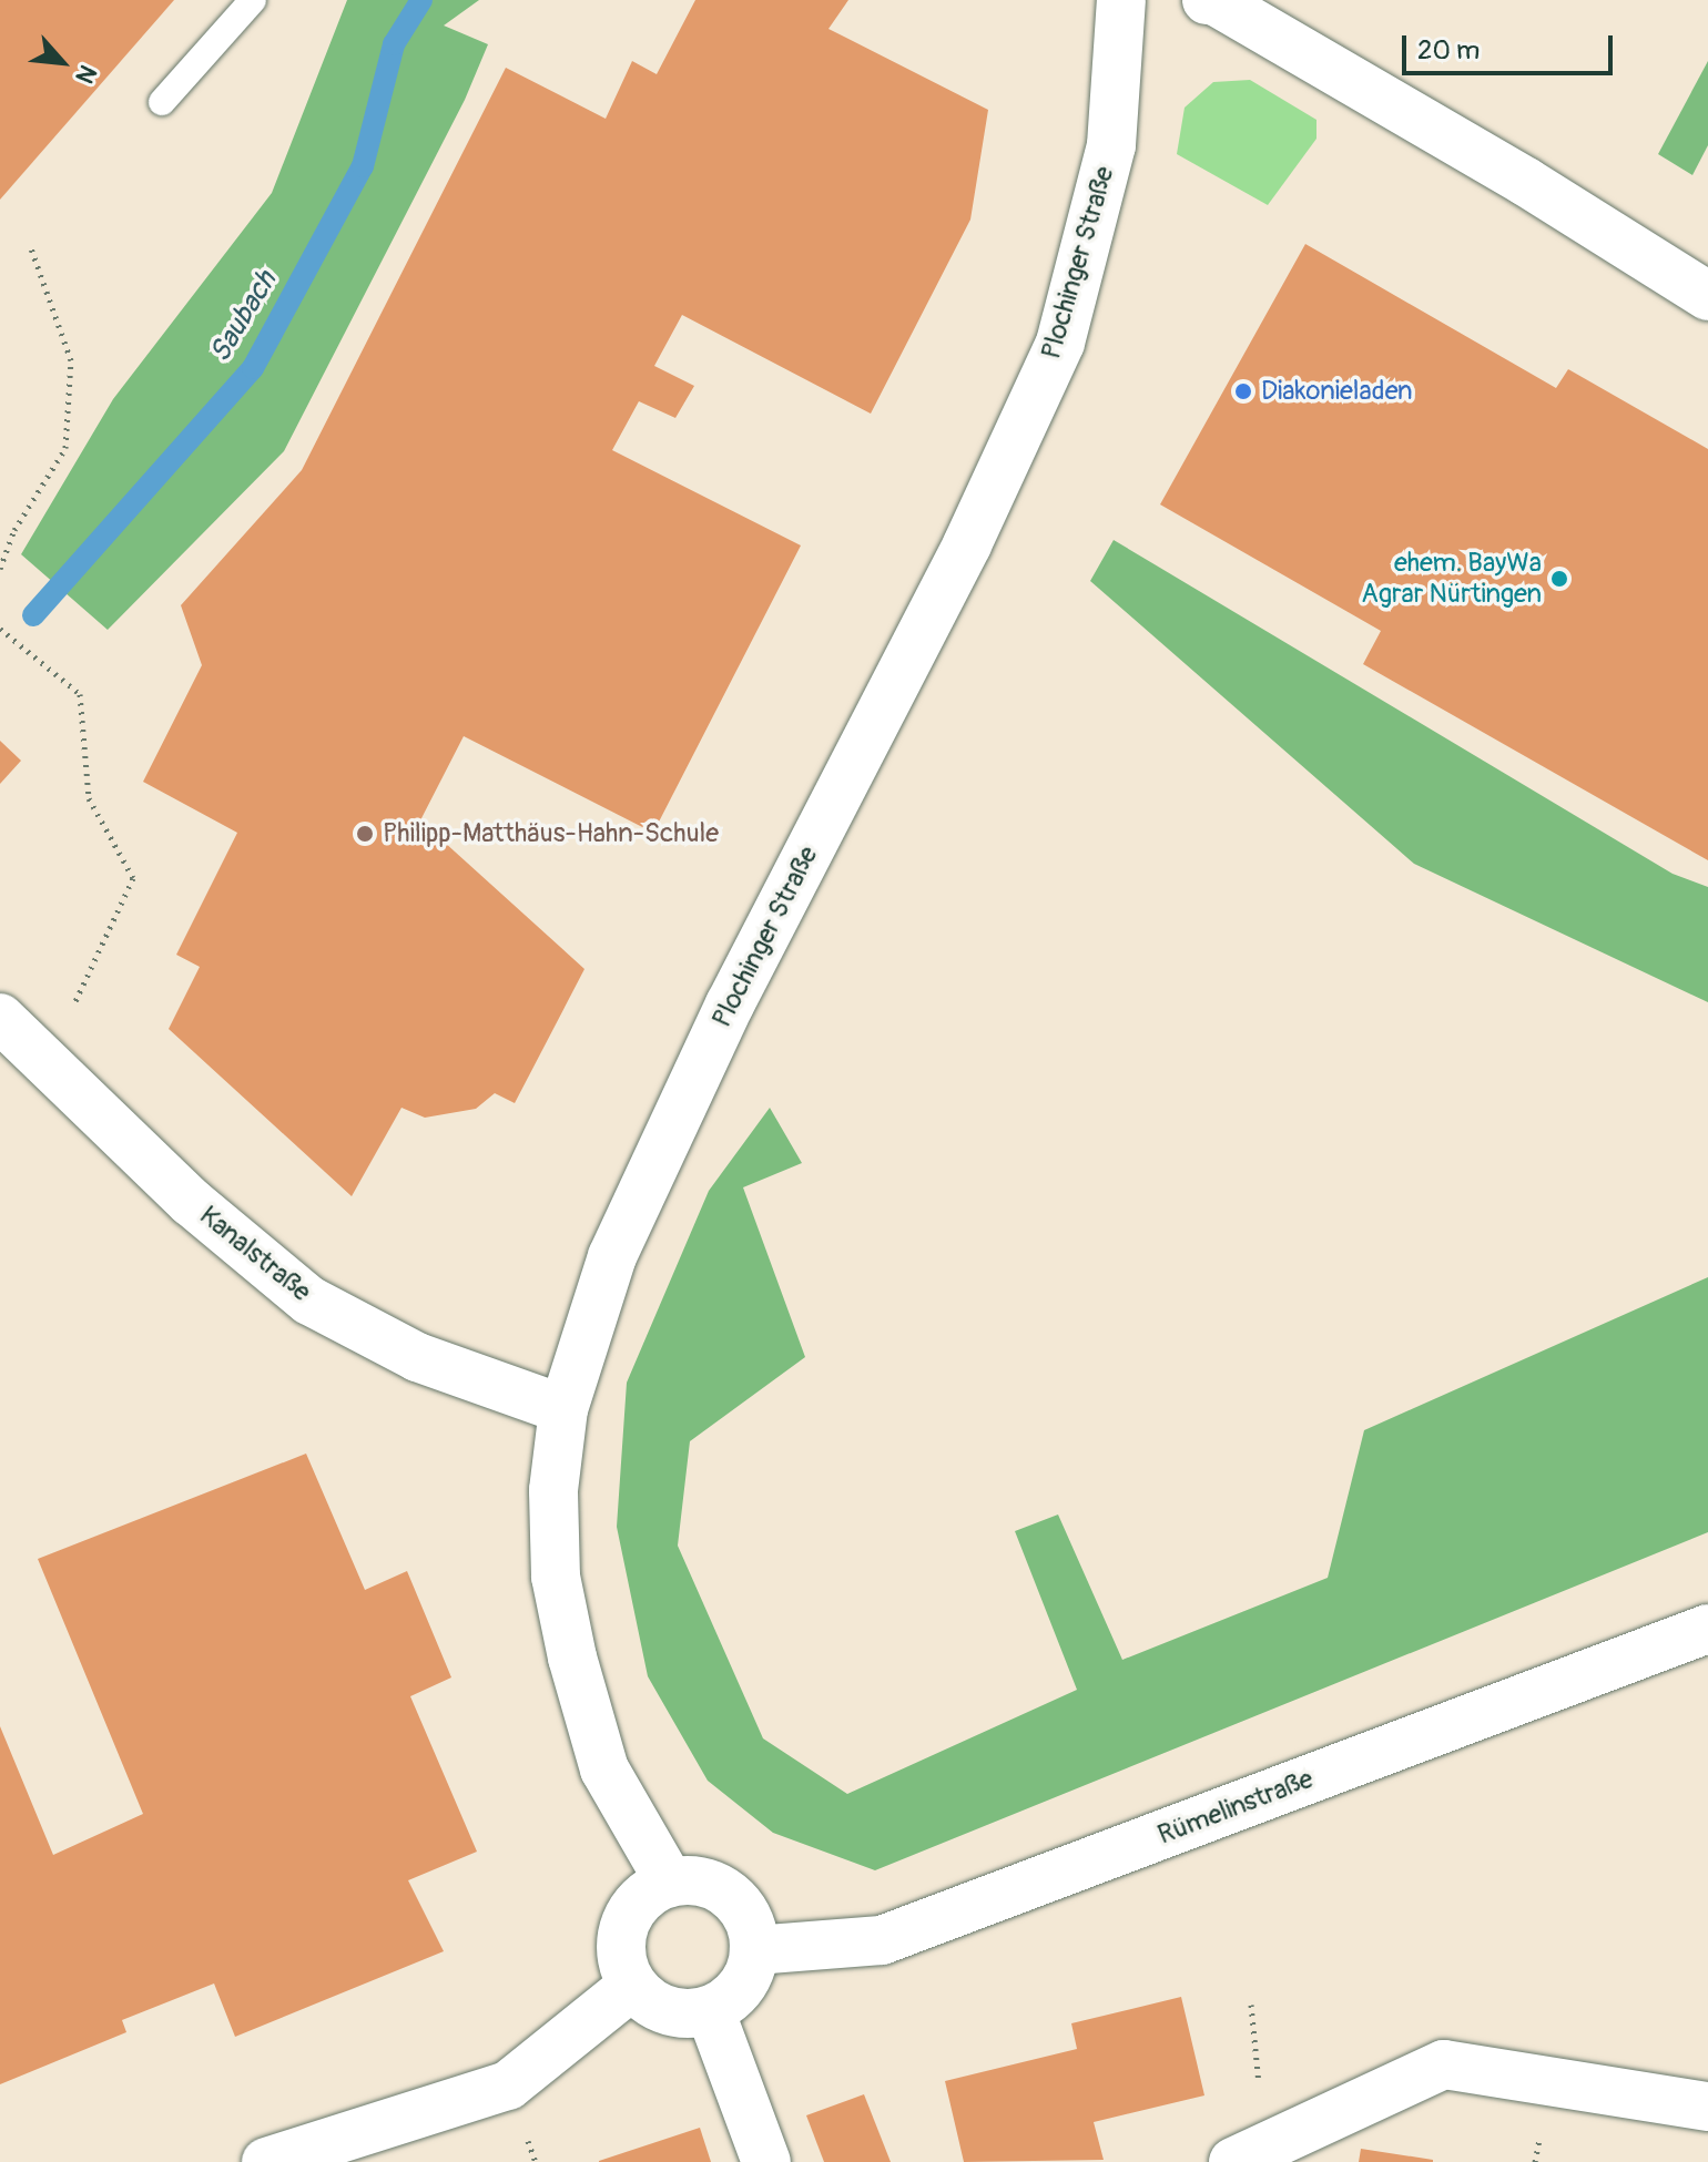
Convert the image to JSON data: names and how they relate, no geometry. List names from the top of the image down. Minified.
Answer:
{"streets":{"street":["Plochinger Straße","Kanalstraße","Rümelinstraße"]},"crossings":[["Plochinger Straße","Kanalstraße"],["Plochinger Straße","Rümelinstraße"]],"water":["Saubach"],"places":["Diakonieladen","ehem. BayWa Agrar Nürtingen","Philipp-Matthäus-Hahn-Schule"],"scale_bar":"20 m","north":"bottom right"}
